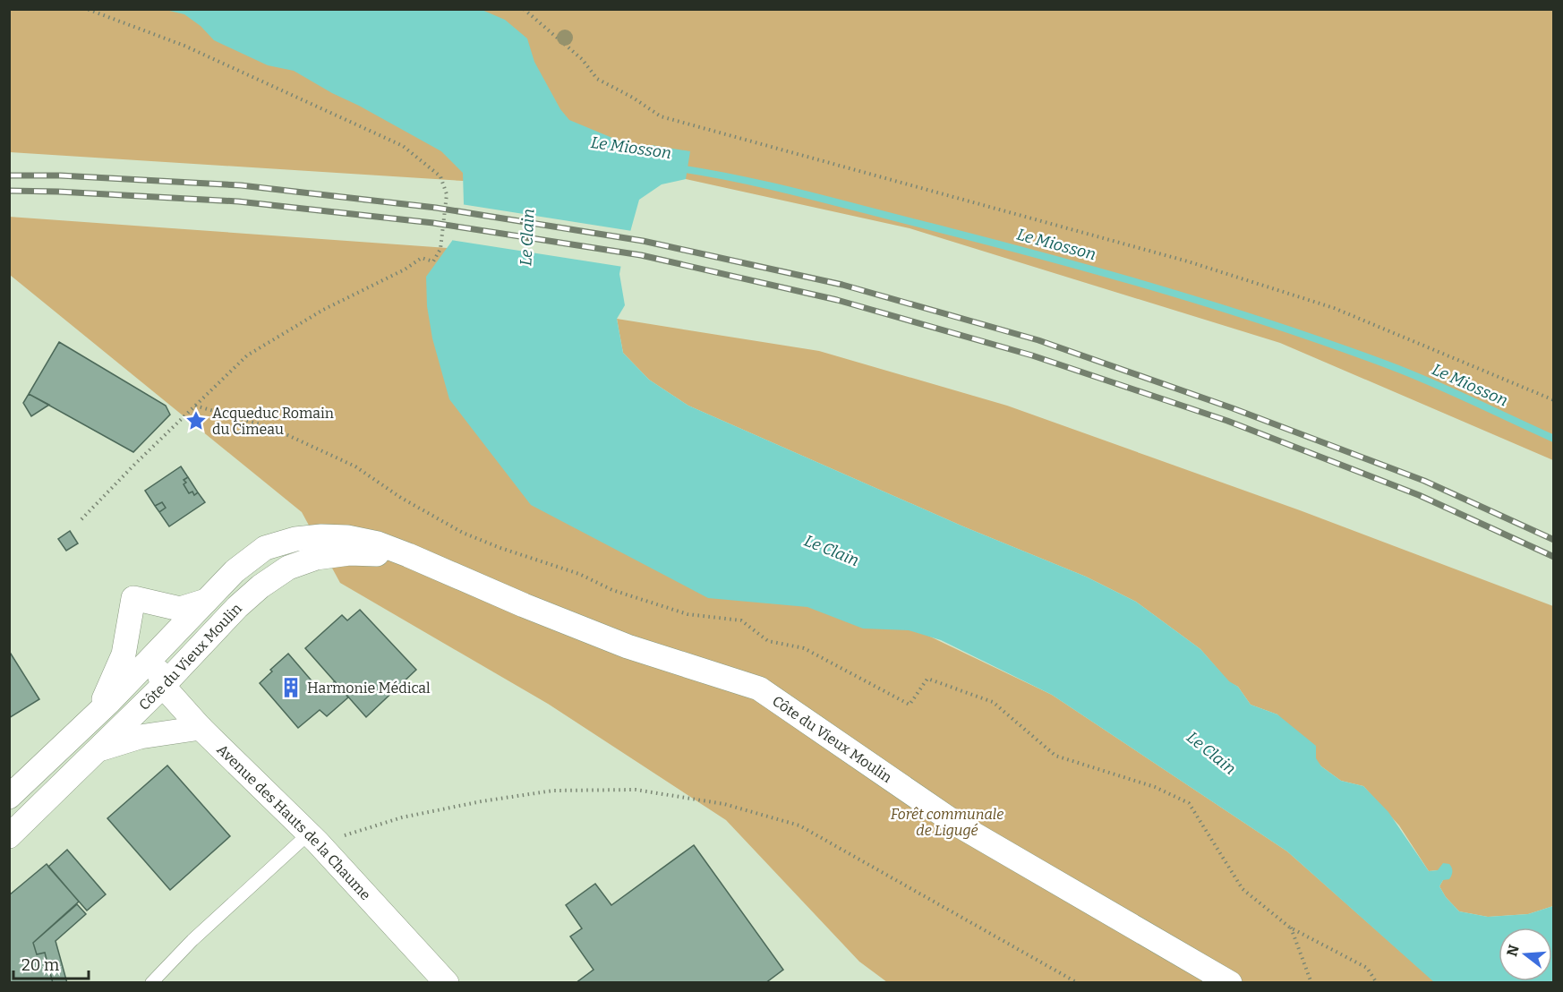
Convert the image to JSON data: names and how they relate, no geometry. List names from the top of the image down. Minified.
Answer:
{"streets":{"street":["Côte du Vieux Moulin","Avenue des Hauts de la Chaume"]},"crossings":[["Côte du Vieux Moulin","Avenue des Hauts de la Chaume"]],"water":["Le Miosson","Le Clain"],"parks":["Forêt communale de Ligugé"],"places":{"place":["Acqueduc Romain du Cimeau"],"building":["Harmonie Médical"]},"scale_bar":"20 m","north":"left"}
